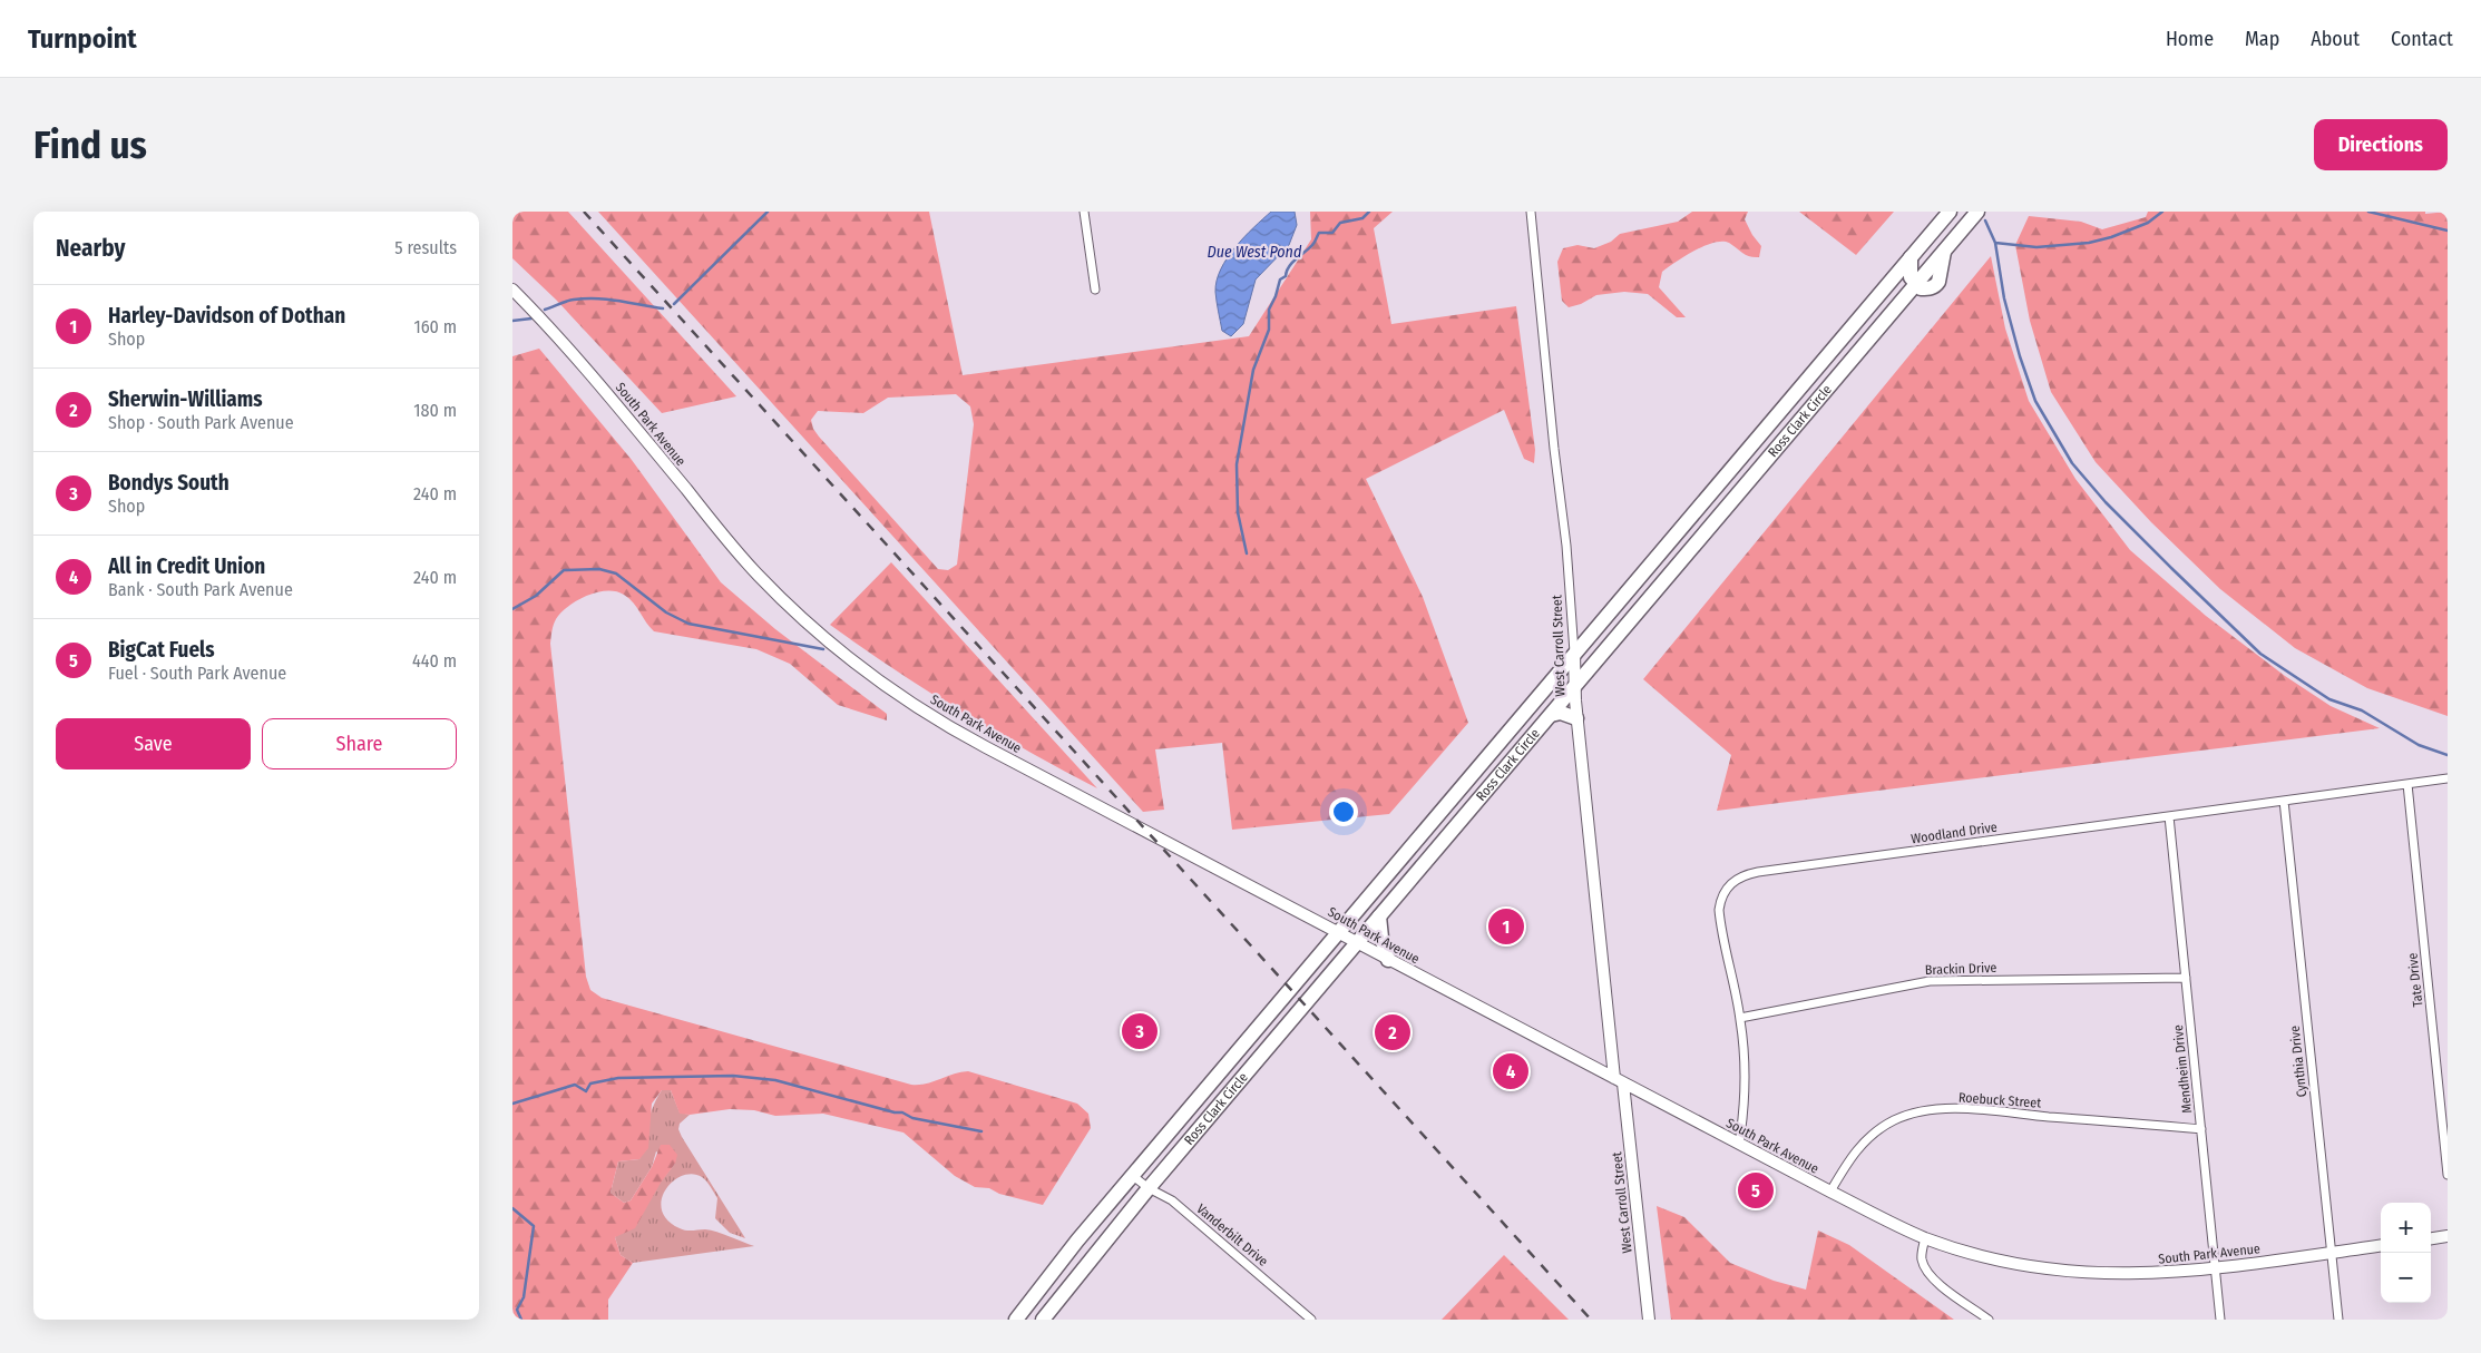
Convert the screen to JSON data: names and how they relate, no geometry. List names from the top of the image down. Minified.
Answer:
{"streets":{"highway":["Ross Clark Circle"],"street":["South Park Avenue","West Carroll Street","Woodland Drive","Brackin Drive","Tate Drive","Cynthia Drive","Mendheim Drive","Roebuck Street","Vanderbilt Drive"]},"crossings":[["Ross Clark Circle","South Park Avenue"],["Ross Clark Circle","West Carroll Street"],["Ross Clark Circle","Vanderbilt Drive"],["South Park Avenue","West Carroll Street"],["South Park Avenue","Woodland Drive"],["South Park Avenue","Cynthia Drive"],["South Park Avenue","Mendheim Drive"],["South Park Avenue","Roebuck Street"],["Woodland Drive","Brackin Drive"],["Woodland Drive","Tate Drive"],["Woodland Drive","Cynthia Drive"],["Woodland Drive","Mendheim Drive"],["Brackin Drive","Mendheim Drive"],["Mendheim Drive","Roebuck Street"]],"water":["Due West Pond"],"page":{"header":"Turnpoint","nav":["Home","Map","About","Contact"],"buttons":["Directions",["Save","Share"]],"title":"Find us","heading":["Nearby","5 results"],"list":[{"mark":"1","name":"Harley-Davidson of Dothan","note":"Shop","value":"160 m"},{"mark":"2","name":"Sherwin-Williams","note":"Shop · South Park Avenue","value":"180 m"},{"mark":"3","name":"Bondys South","note":"Shop","value":"240 m"},{"mark":"4","name":"All in Credit Union","note":"Bank · South Park Avenue","value":"240 m"},{"mark":"5","name":"BigCat Fuels","note":"Fuel · South Park Avenue","value":"440 m"}],"pins":["1","3","2","4","5"],"map_buttons":["+","−"]}}
